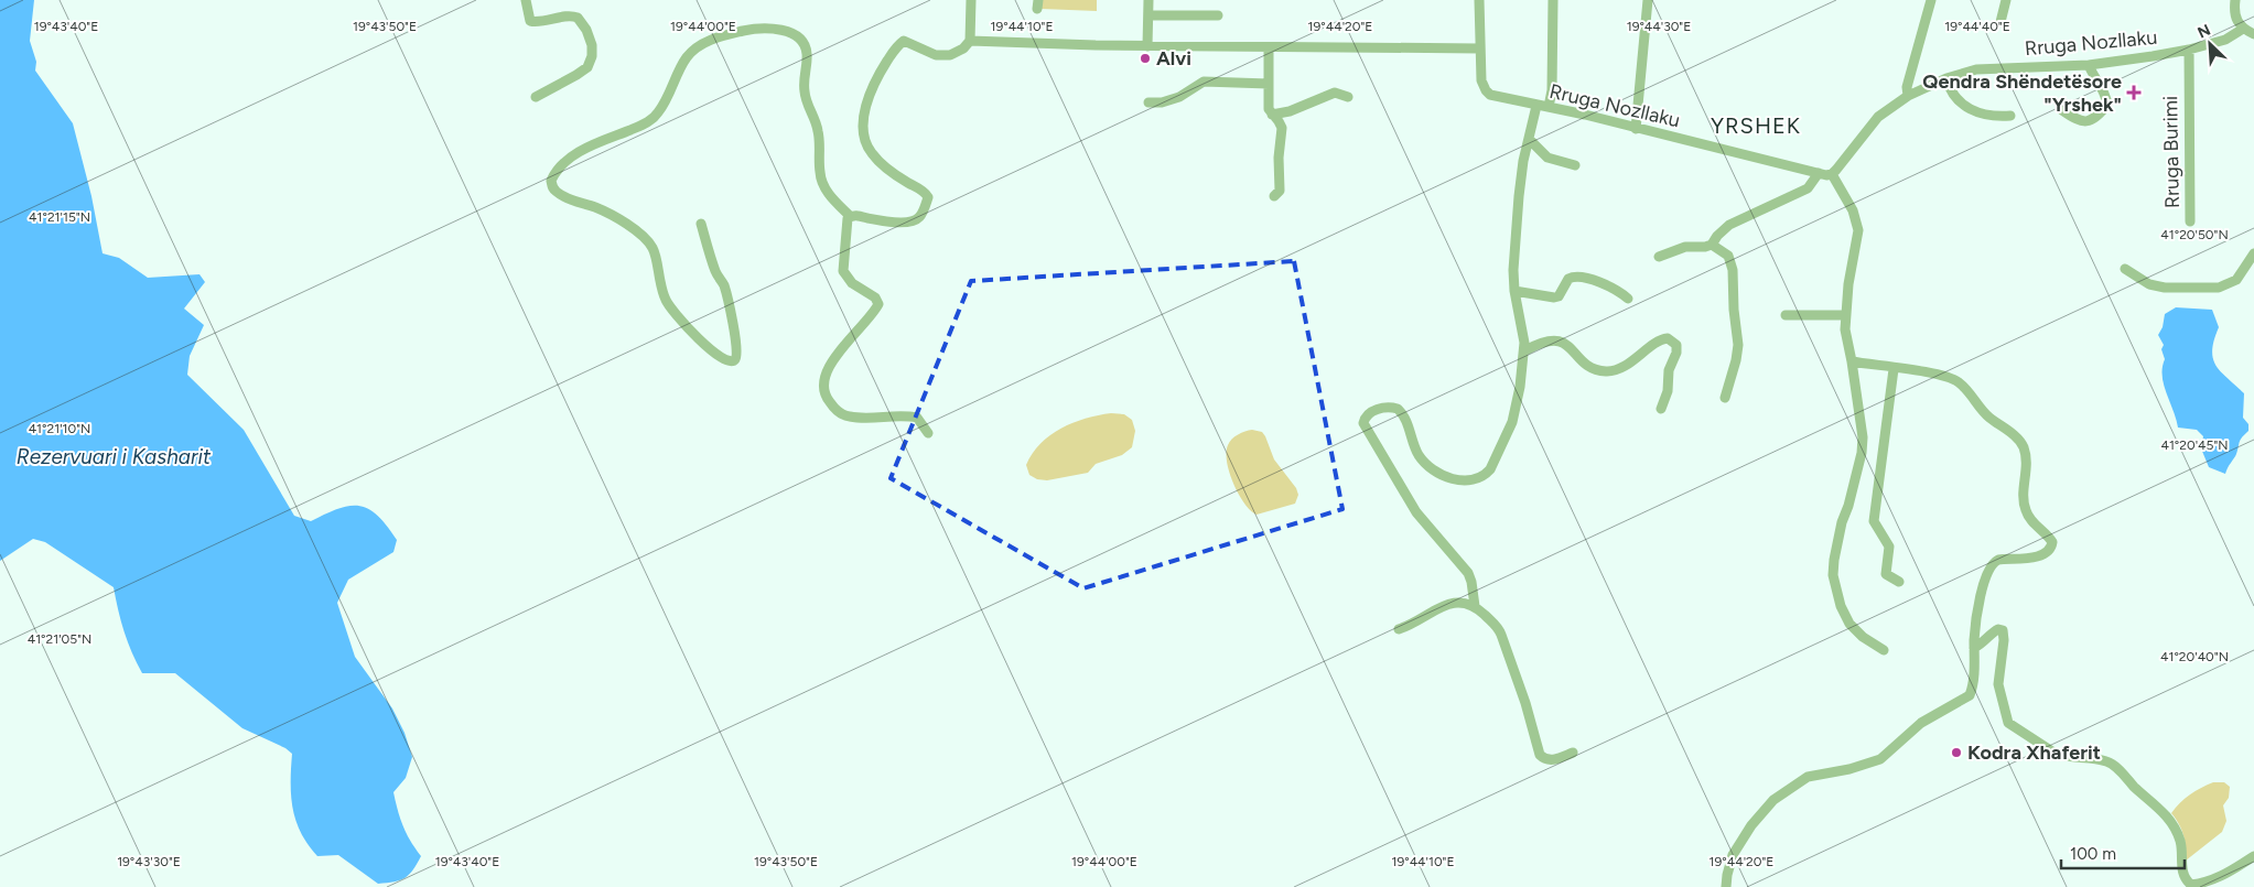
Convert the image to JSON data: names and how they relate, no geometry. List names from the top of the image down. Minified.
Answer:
{"streets":{"street":["Rruga Nozllaku","Rruga Burimi"]},"crossings":[["Rruga Nozllaku","Rruga Burimi"]],"districts":["YRSHEK"],"water":["Rezervuari i Kasharit"],"places":{"other":["Alvi","Kodra Xhaferit"],"health":["Qendra Shëndetësore \"Yrshek\""]},"scale_bar":"100 m","north":"top left","coordinates":["19°43'40\"E","19°44'00\"E","19°44'10\"E","19°44'20\"E","19°44'40\"E","19°43'50\"E","19°44'30\"E","41°21'15\"N","41°20'50\"N","41°21'10\"N","41°20'45\"N","41°21'05\"N","41°20'40\"N","19°43'30\"E"]}
